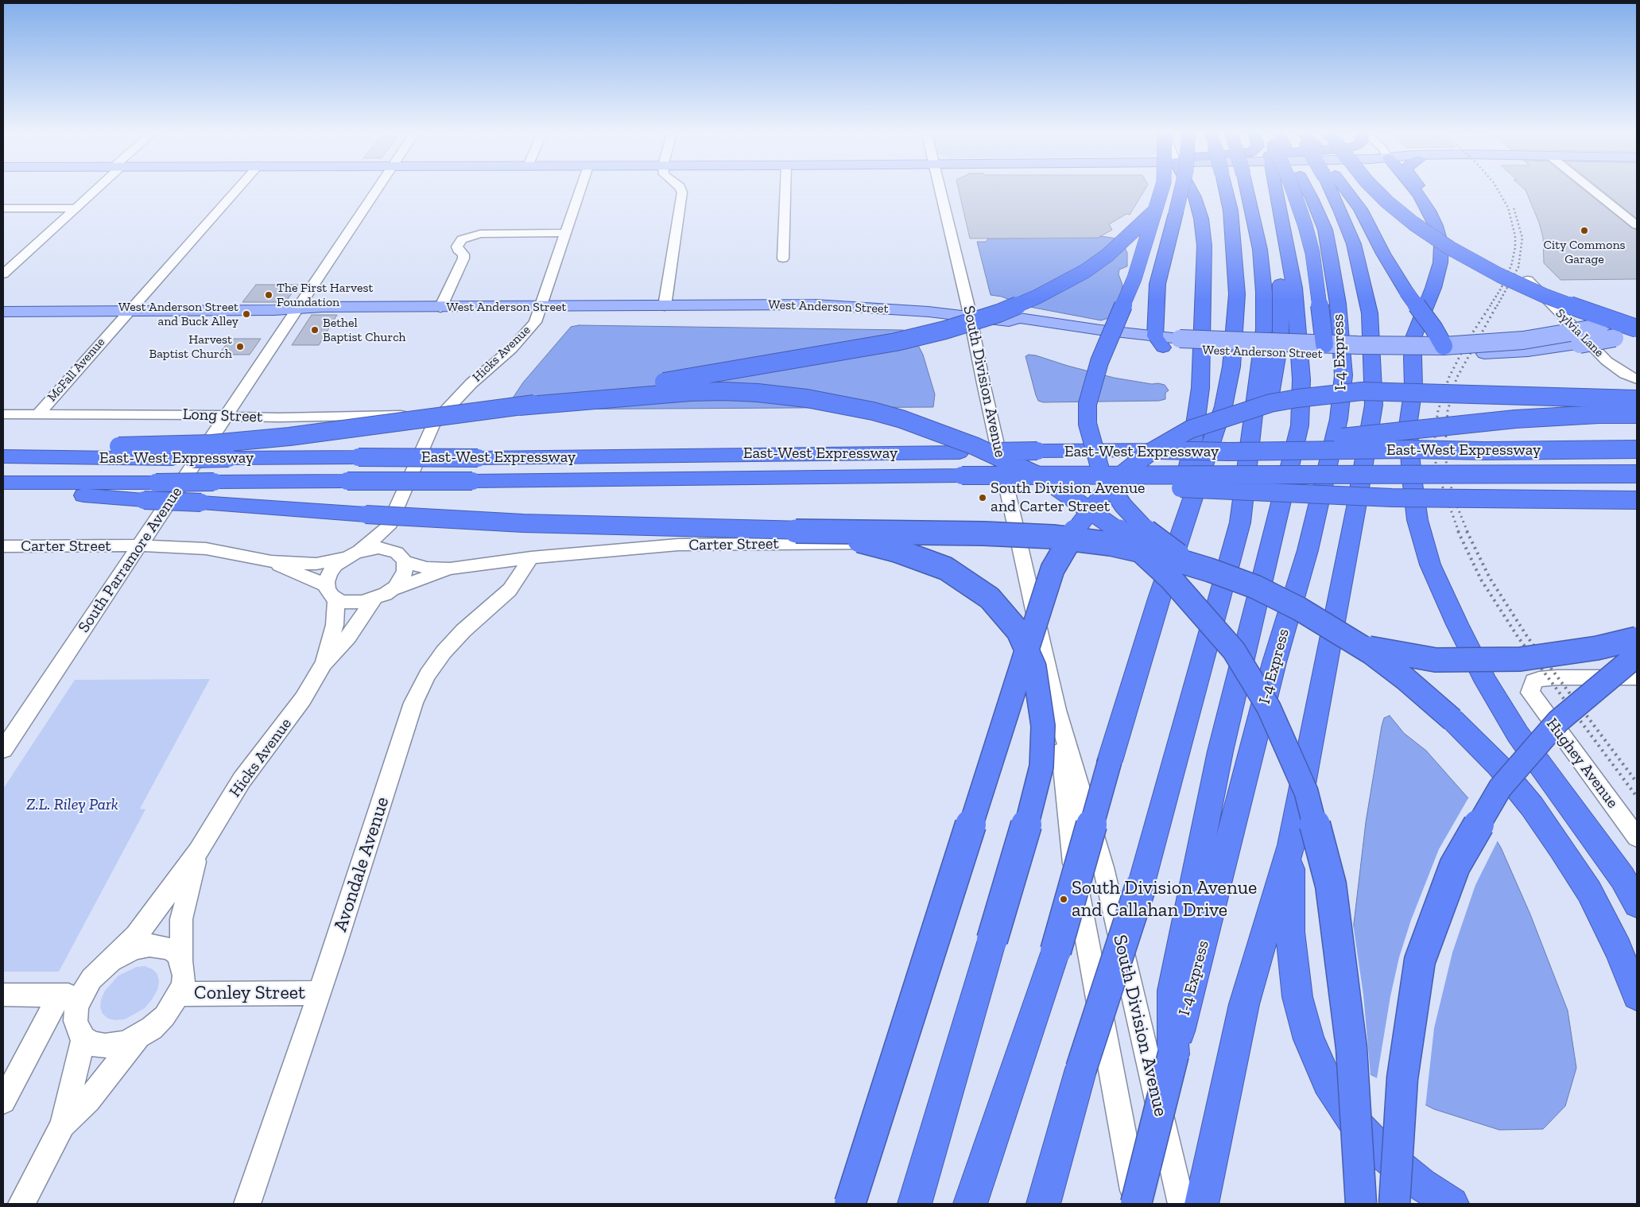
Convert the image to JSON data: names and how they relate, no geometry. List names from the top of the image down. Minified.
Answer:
{"streets":{"highway":["I-4 Express","East-West Expressway"],"main road":["West Anderson Street"],"street":["Sylvia Lane","Hicks Avenue","McFall Avenue","South Division Avenue","Long Street","Carter Street","South Parramore Avenue","Hughey Avenue","Avondale Avenue","Conley Street"]},"crossings":[["West Anderson Street","Hicks Avenue"],["West Anderson Street","McFall Avenue"],["West Anderson Street","South Division Avenue"],["West Anderson Street","South Parramore Avenue"],["I-4 Express","South Division Avenue"],["Hicks Avenue","Long Street"],["Hicks Avenue","Carter Street"],["Hicks Avenue","Conley Street"],["McFall Avenue","Long Street"],["South Division Avenue","Carter Street"],["Long Street","South Parramore Avenue"],["Carter Street","South Parramore Avenue"],["Carter Street","Avondale Avenue"],["Avondale Avenue","Conley Street"]],"parks":["Z.L. Riley Park"],"places":["City Commons Garage","The First Harvest Foundation","West Anderson Street and Buck Alley","Bethel Baptist Church","Harvest Baptist Church","South Division Avenue and Carter Street","South Division Avenue and Callahan Drive"]}
